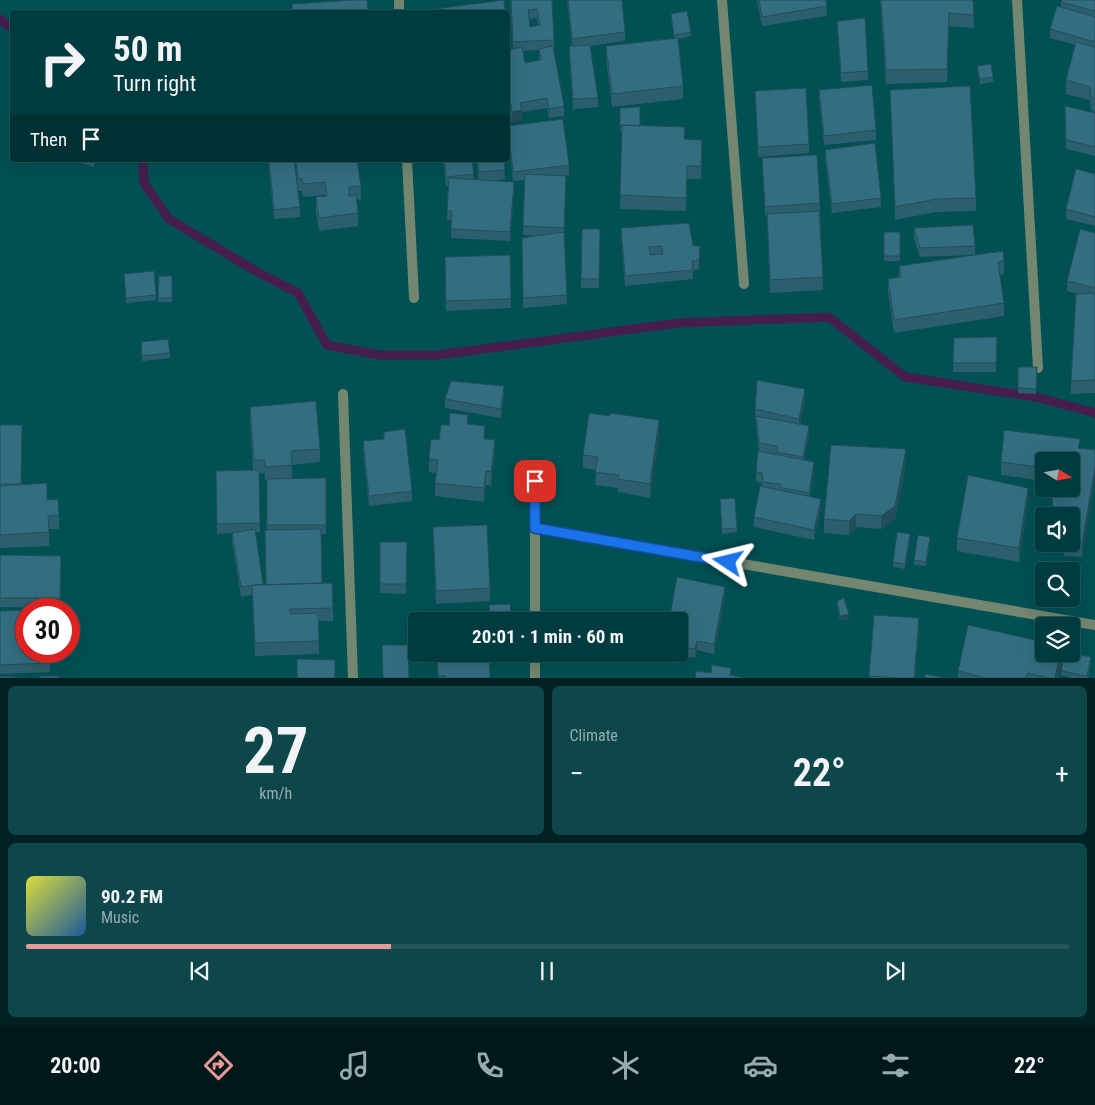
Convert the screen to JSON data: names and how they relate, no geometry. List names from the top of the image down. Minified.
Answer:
{"north":"right","page":{"turn":["50 m","Turn right"],"then":"Then","limit":"30","trip":"20:01 · 1 min · 60 m","tile":[["27","km/h"],"Climate"],"heat":["−","22°","+"],"song":["90.2 FM","Music"],"tabs":["20:00","22°"]}}
